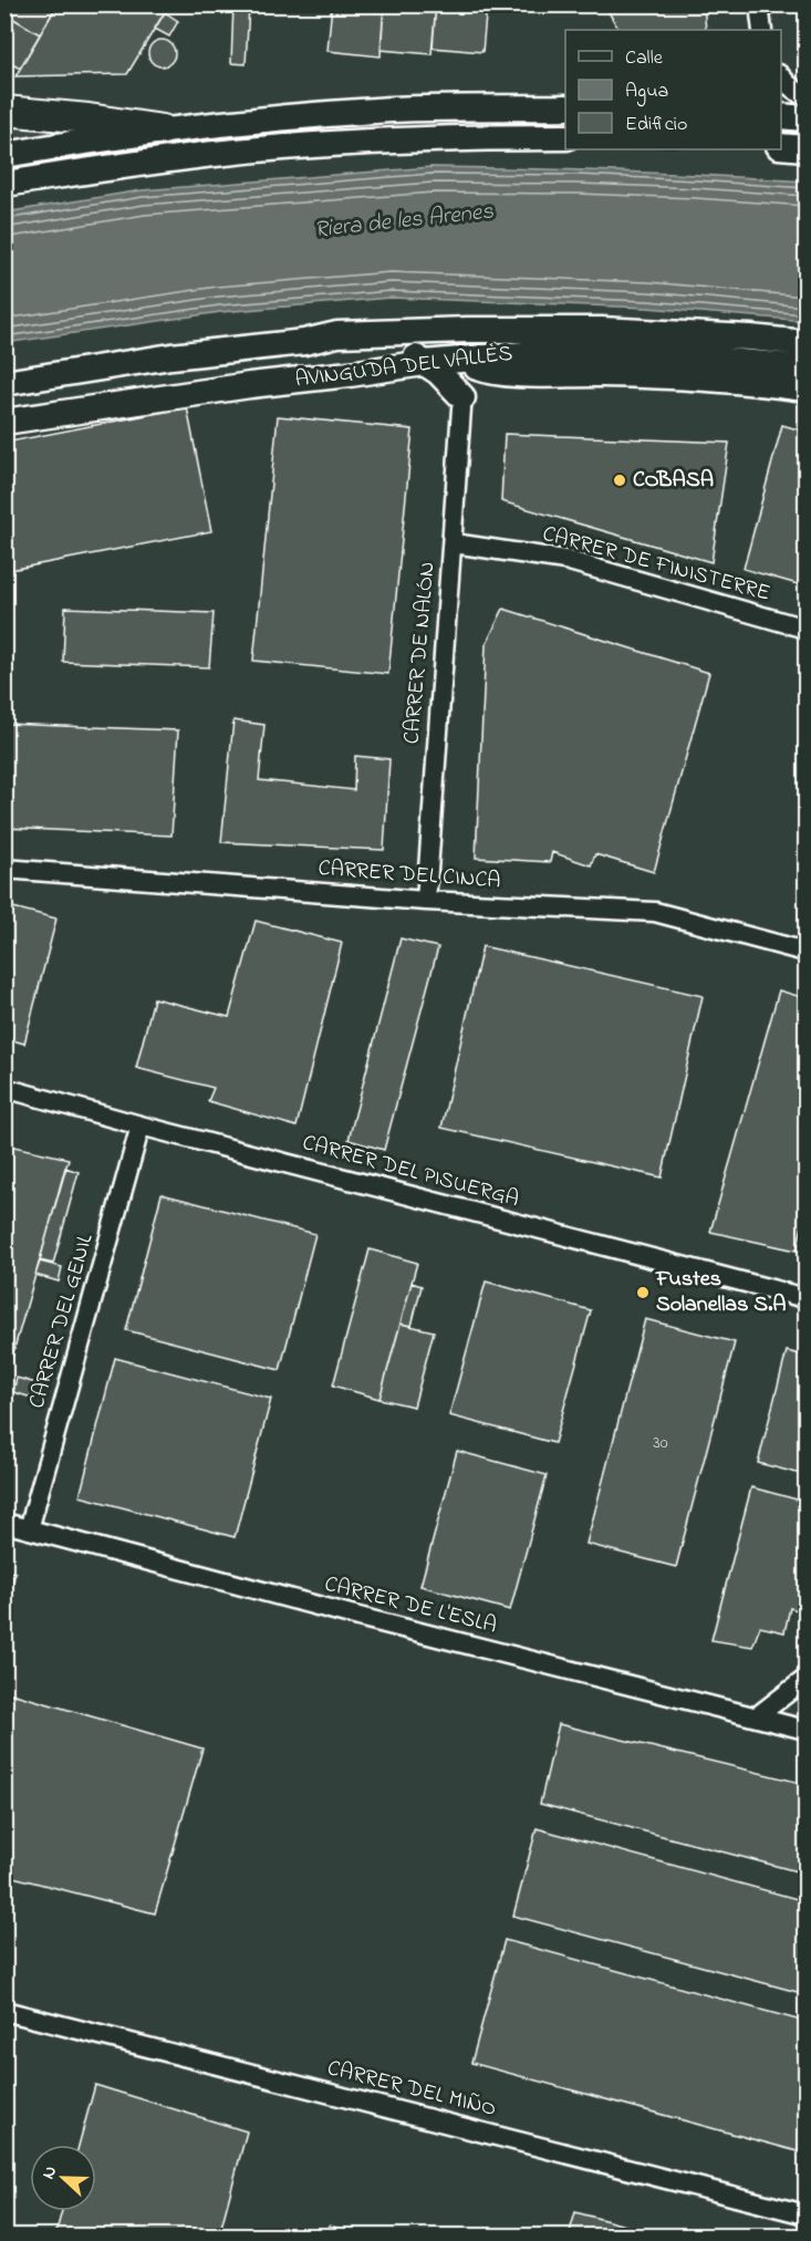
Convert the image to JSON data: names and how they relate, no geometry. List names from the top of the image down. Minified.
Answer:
{"streets":{"main road":["AVINGUDA DEL VALLÈS"],"street":["CARRER DE FINISTERRE","CARRER DE NALÓN","CARRER DEL CINCA","CARRER DEL PISUERGA","CARRER DEL GENIL","CARRER DE L'ESLA","CARRER DEL MIÑO"]},"crossings":[["CARRER DE FINISTERRE","CARRER DE NALÓN"],["CARRER DE NALÓN","CARRER DEL CINCA"],["CARRER DEL PISUERGA","CARRER DEL GENIL"],["CARRER DEL GENIL","CARRER DE L'ESLA"]],"water":["Riera de les Arenes"],"places":["COBASA","Fustes Solanellas S.A"],"house_numbers":["30"],"legend":["Calle","Agua","Edificio"],"north":"left"}
